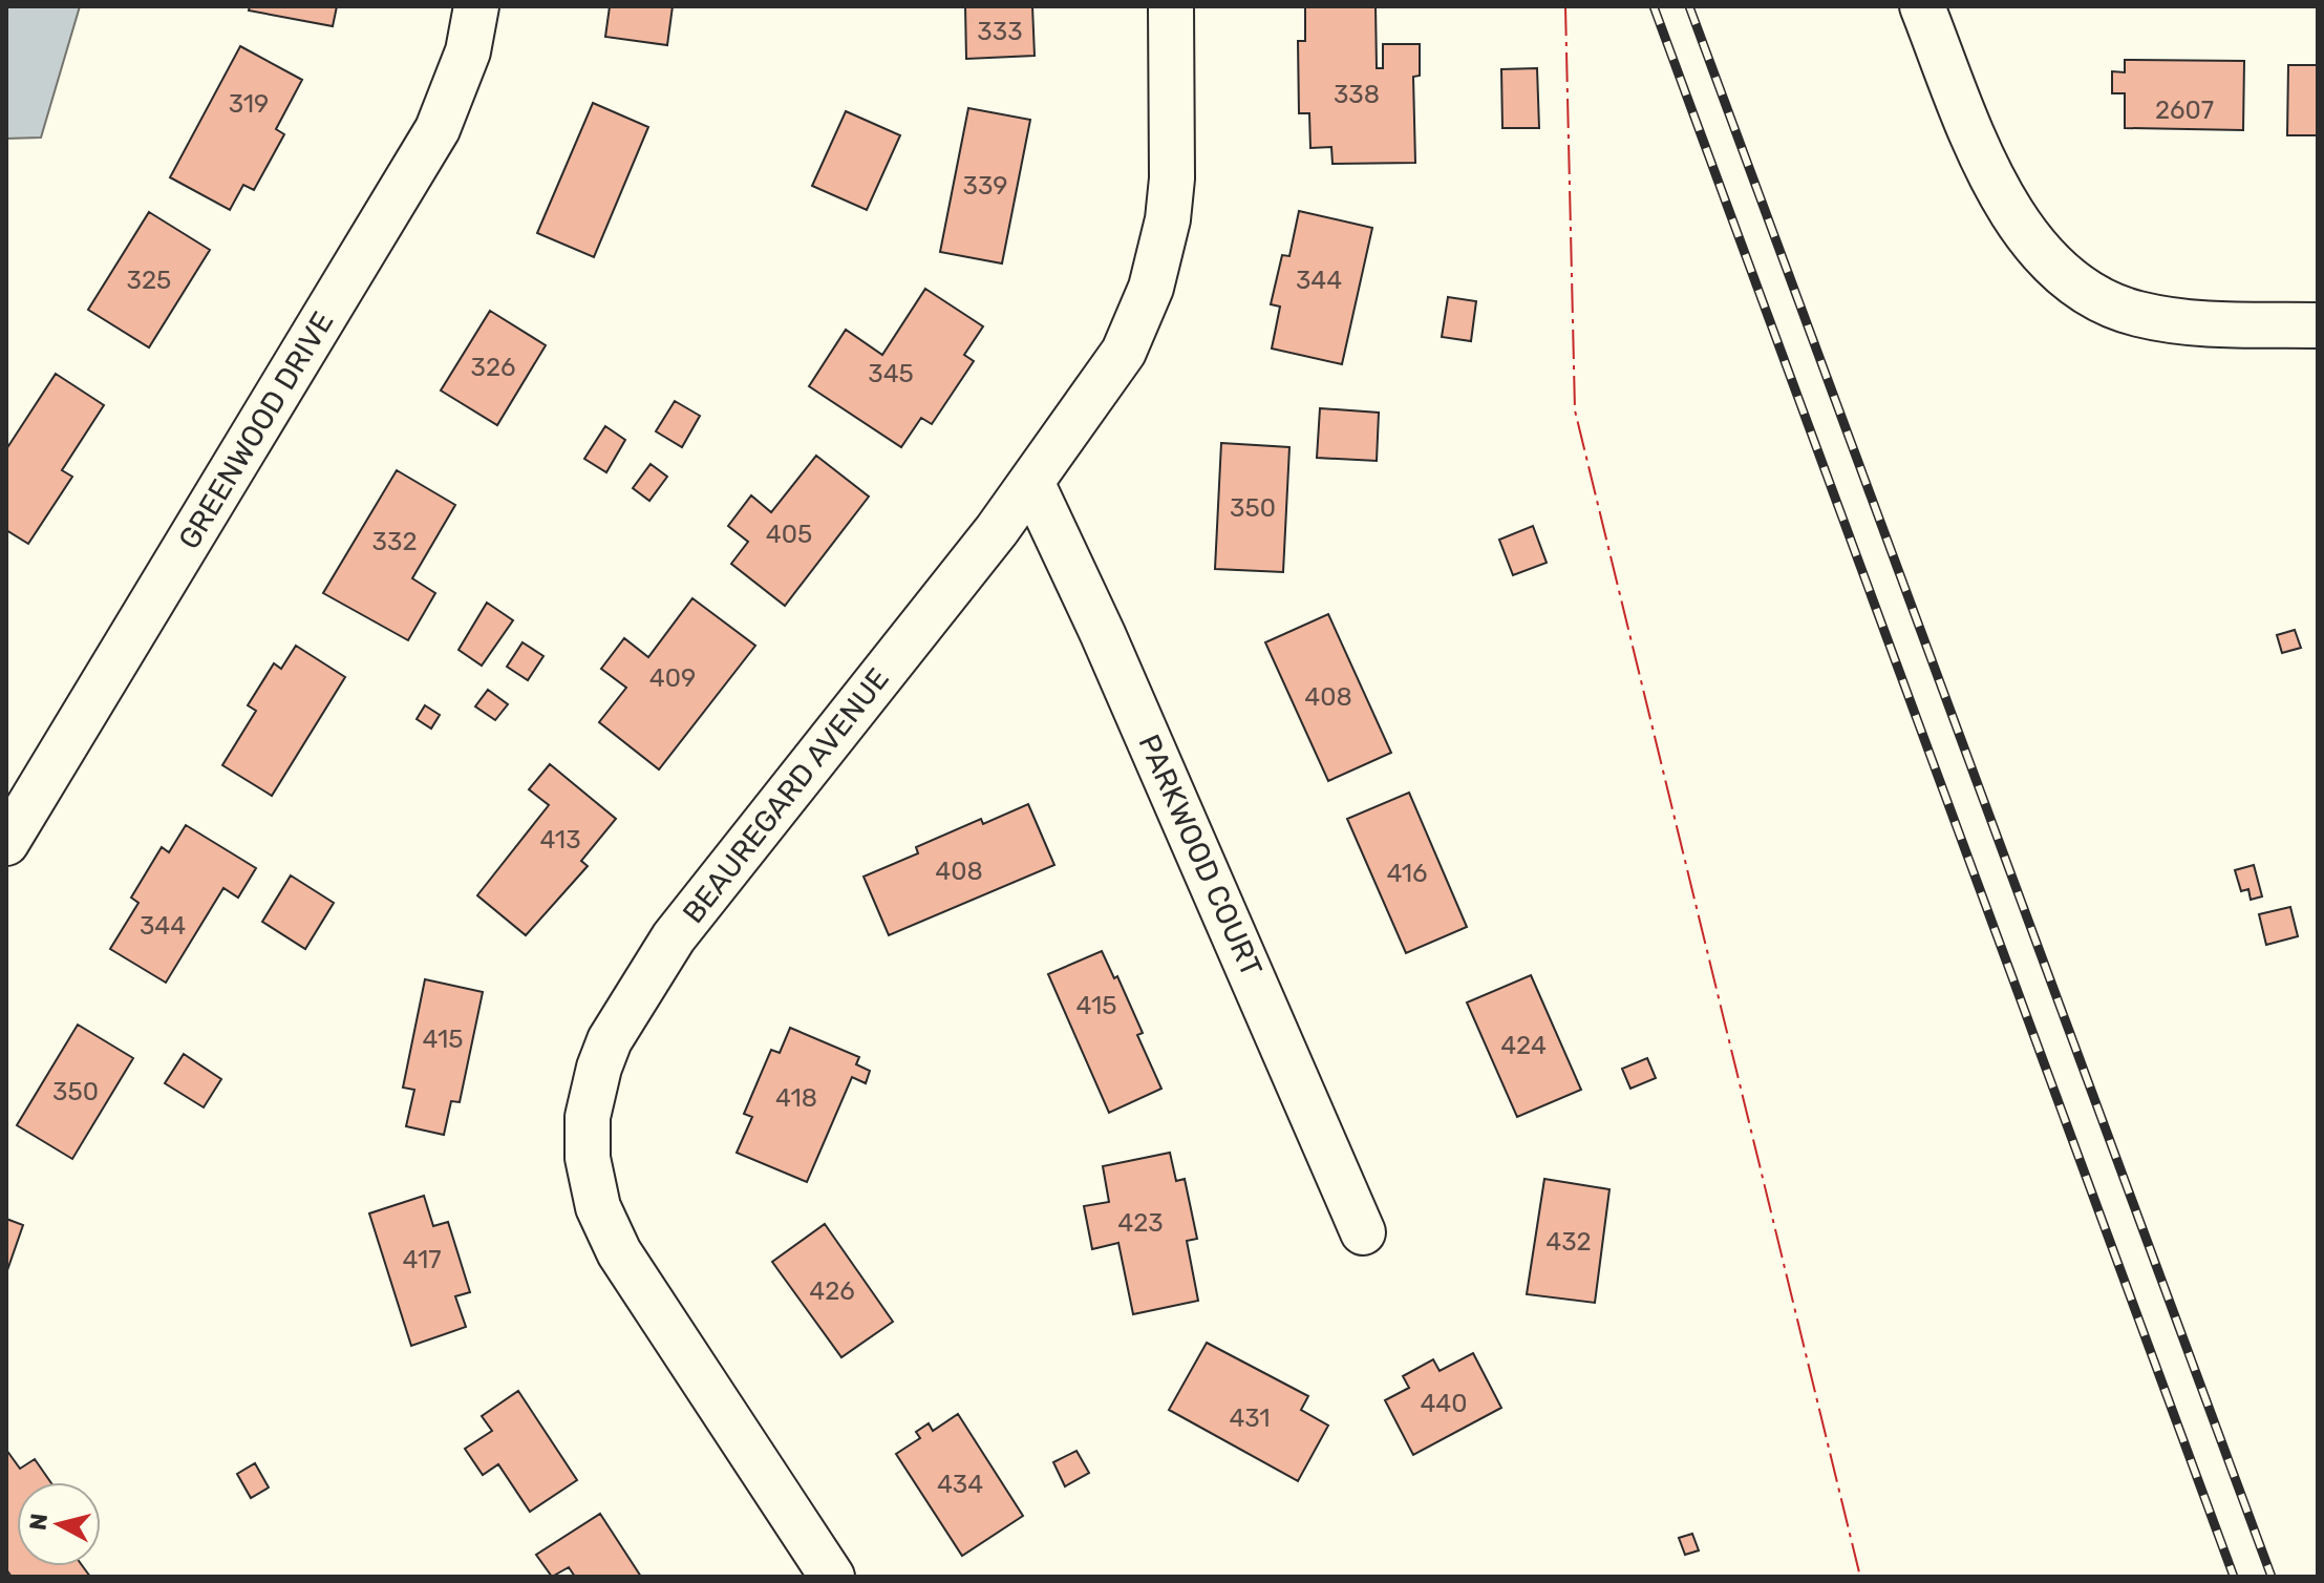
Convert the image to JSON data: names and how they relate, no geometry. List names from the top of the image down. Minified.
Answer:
{"streets":{"street":["GREENWOOD DRIVE","BEAUREGARD AVENUE","PARKWOOD COURT"]},"crossings":[["BEAUREGARD AVENUE","PARKWOOD COURT"]],"house_numbers":["333","338","319","2607","339","325","344","326","345","350","405","332","409","408","413","408","416","344","415","415","424","350","418","423","432","417","426","440","431","434"],"north":"left"}
